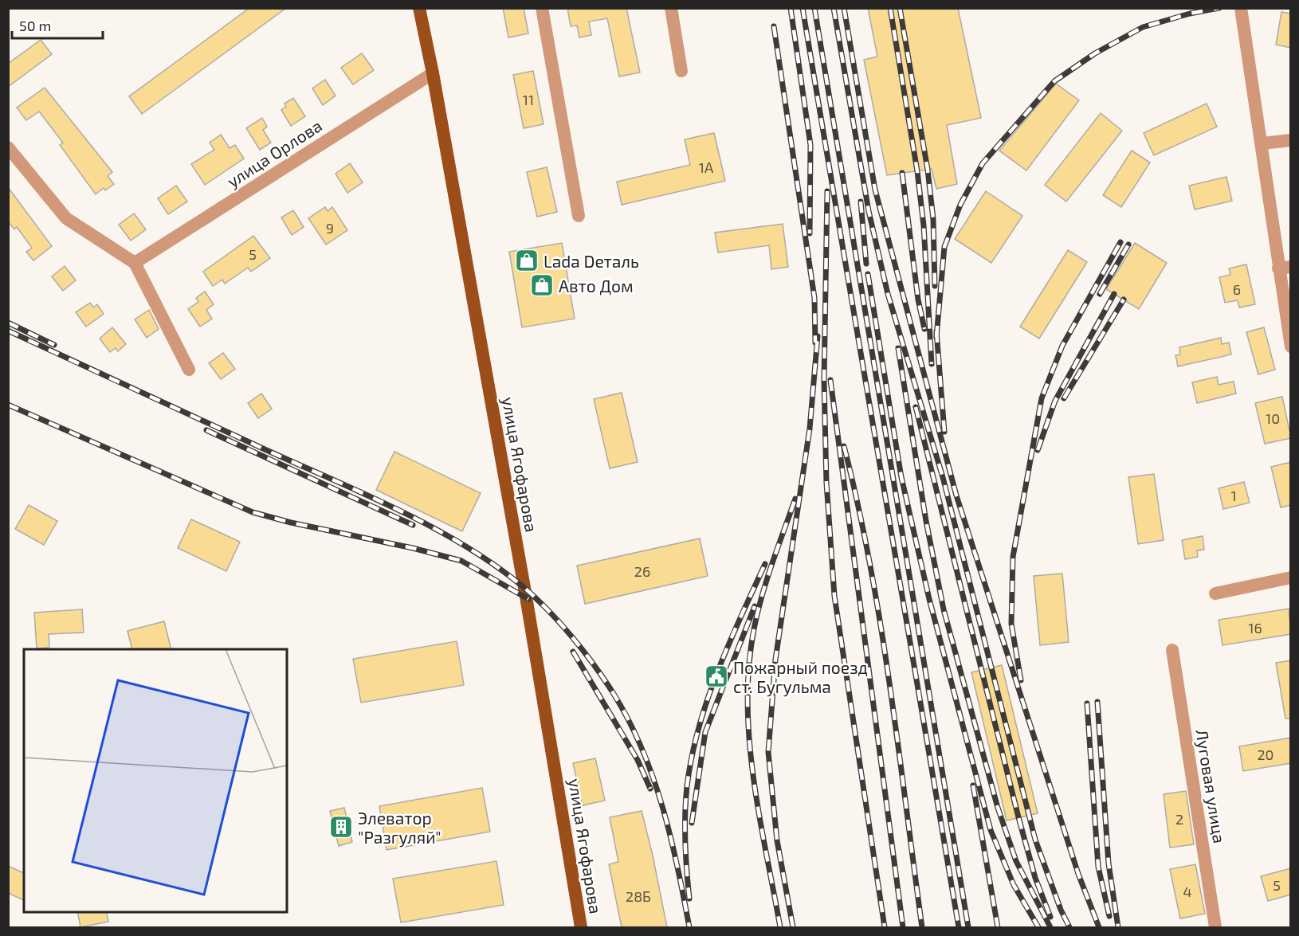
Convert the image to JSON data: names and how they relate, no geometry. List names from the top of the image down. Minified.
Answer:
{"streets":{"main road":["улица Ягофарова"],"street":["улица Орлова","Луговая улица"]},"crossings":[["улица Орлова","улица Ягофарова"]],"places":{"shop":["Lada Dеталь","Авто Дом"],"public building":["Пожарный поезд ст. Бугульма"],"building":["Элеватор \"Разгуляй\""]},"house_numbers":["11","1А","9","5","6","10","1","26","16","20","2","5","4","28Б"],"scale_bar":"50 m"}
